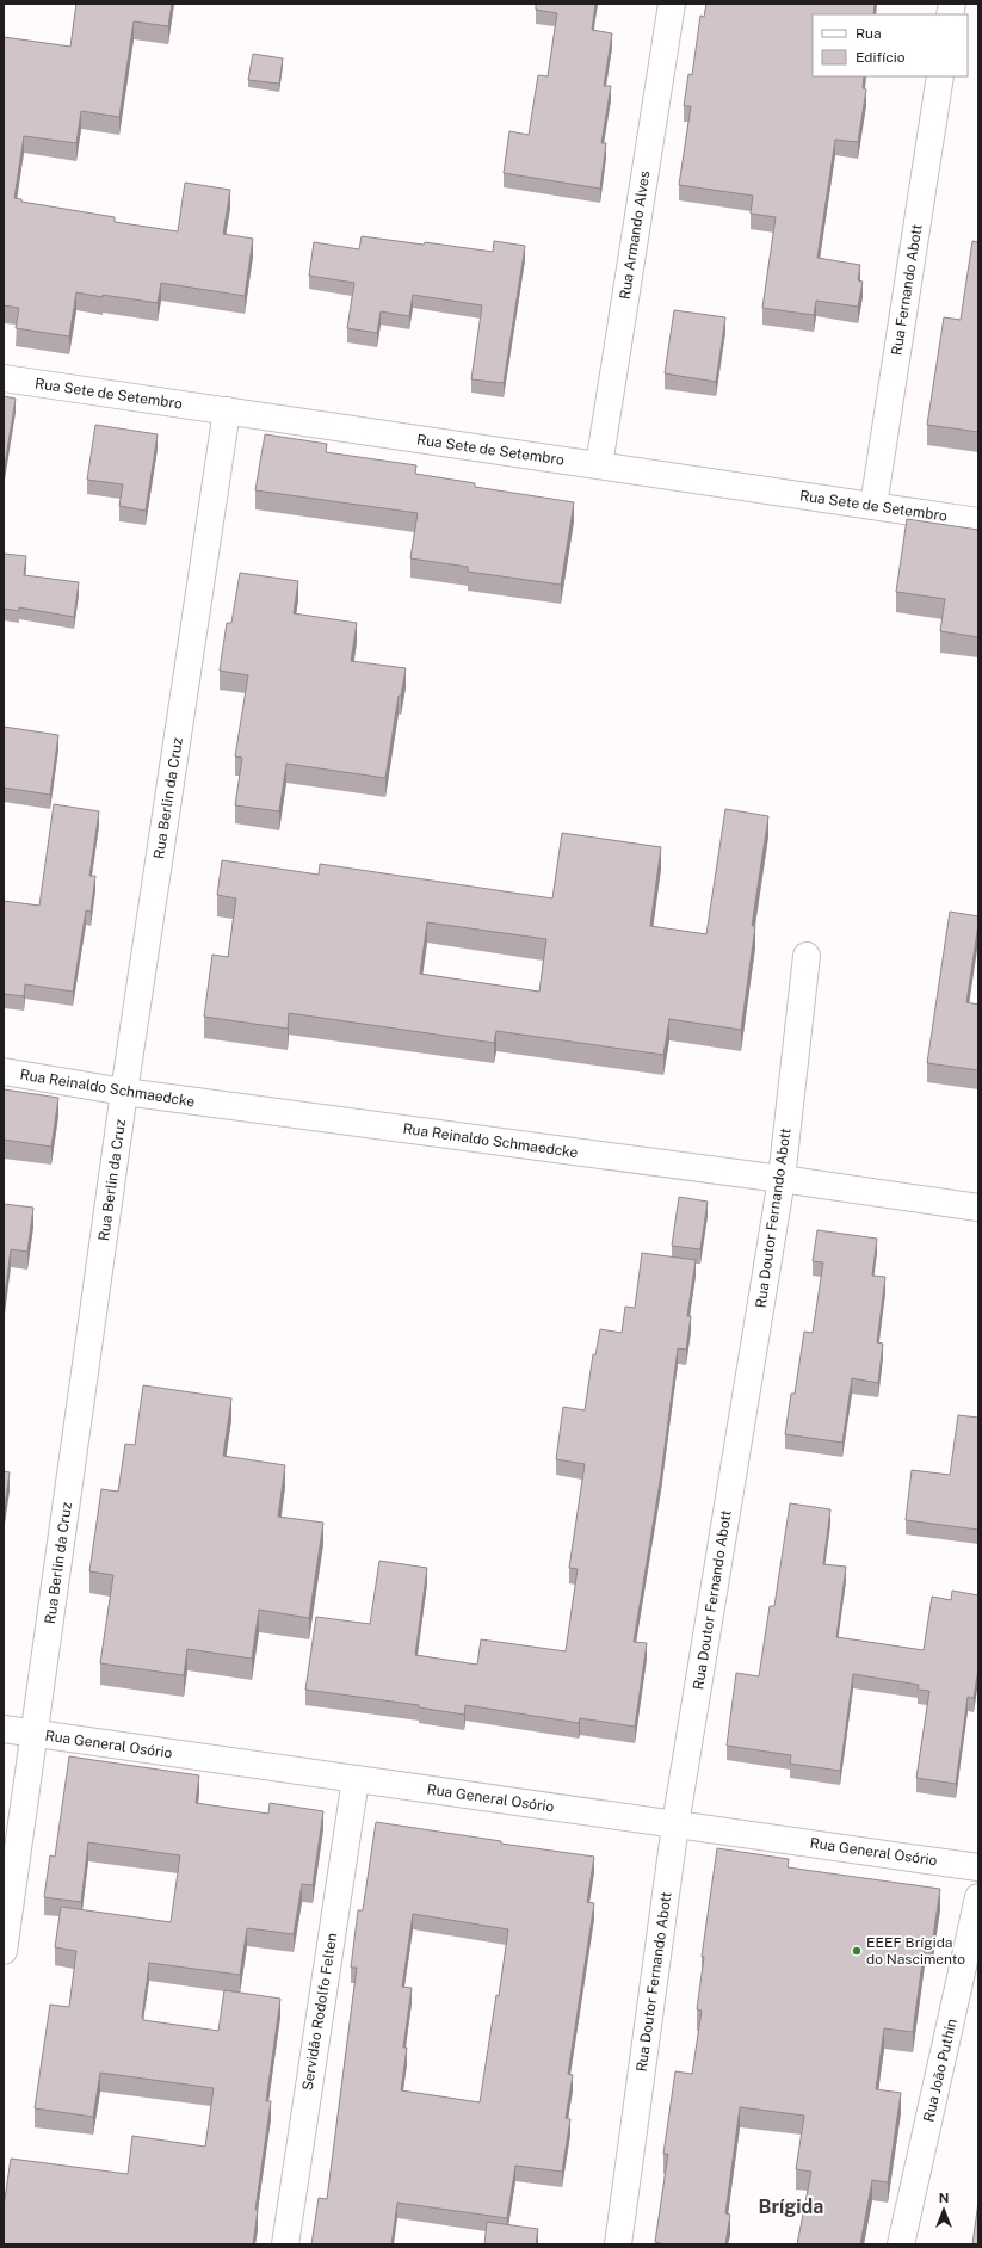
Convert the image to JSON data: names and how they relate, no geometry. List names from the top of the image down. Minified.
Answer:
{"streets":{"street":["Rua Armando Alves","Rua Fernando Abott","Rua Sete de Setembro","Rua Berlin da Cruz","Rua Reinaldo Schmaedcke","Rua Doutor Fernando Abott","Rua General Osório","Servidão Rodolfo Felten","Rua João Puthin"]},"crossings":[["Rua Armando Alves","Rua Sete de Setembro"],["Rua Fernando Abott","Rua Sete de Setembro"],["Rua Sete de Setembro","Rua Berlin da Cruz"],["Rua Berlin da Cruz","Rua Reinaldo Schmaedcke"],["Rua Berlin da Cruz","Rua General Osório"],["Rua Reinaldo Schmaedcke","Rua Doutor Fernando Abott"],["Rua Doutor Fernando Abott","Rua General Osório"],["Rua General Osório","Servidão Rodolfo Felten"]],"districts":["Brígida"],"places":["EEEF Brígida do Nascimento"],"legend":["Rua","Edifício"],"north":"top"}
